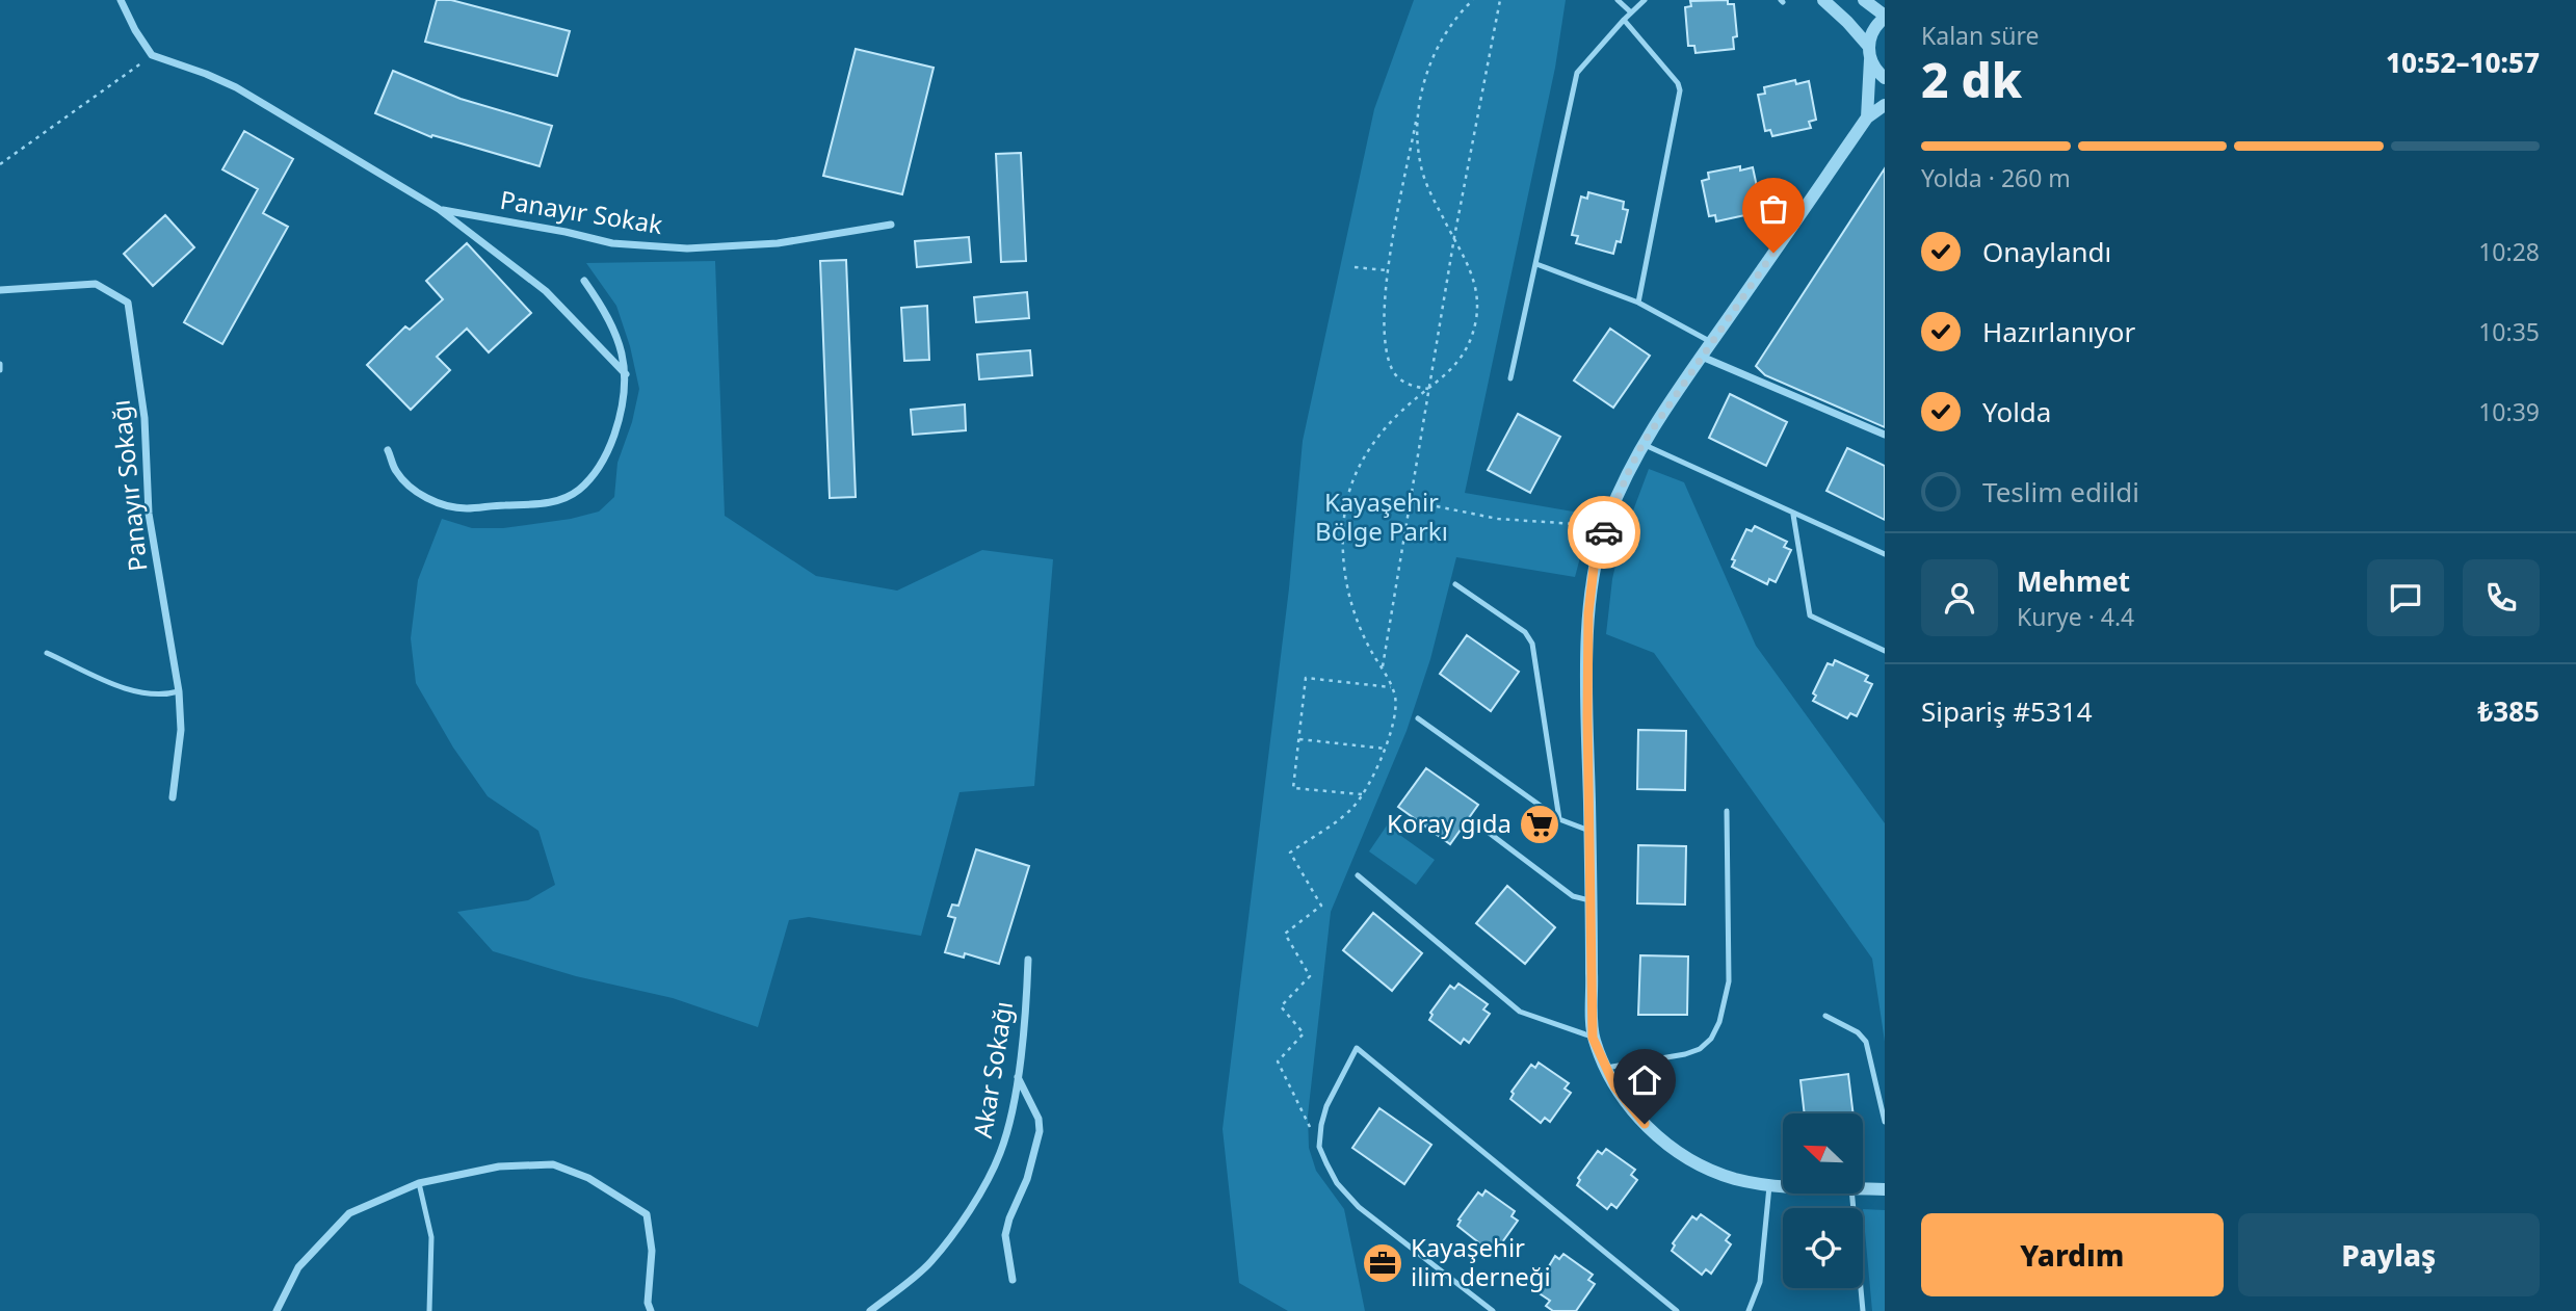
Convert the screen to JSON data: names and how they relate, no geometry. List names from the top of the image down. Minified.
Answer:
{"streets":{"street":["Panayır Sokak","Panayır Sokağı","Akar Sokağı"]},"parks":["Kayaşehir Bölge Parkı"],"places":{"supermarket":["Koray gıda"],"office":["Kayaşehir ilim derneği"]},"north":"top left","page":{"heading":["2 dk","Kalan süre","10:52–10:57"],"panel":["Mehmet","Kurye · 4.4","Sipariş #5314","₺385"],"bar":"Yolda · 260 m","list":[["Onaylandı","10:28"],["Hazırlanıyor","10:35"],["Yolda","10:39"],"Teslim edildi"],"buttons":["Yardım","Paylaş"]}}
